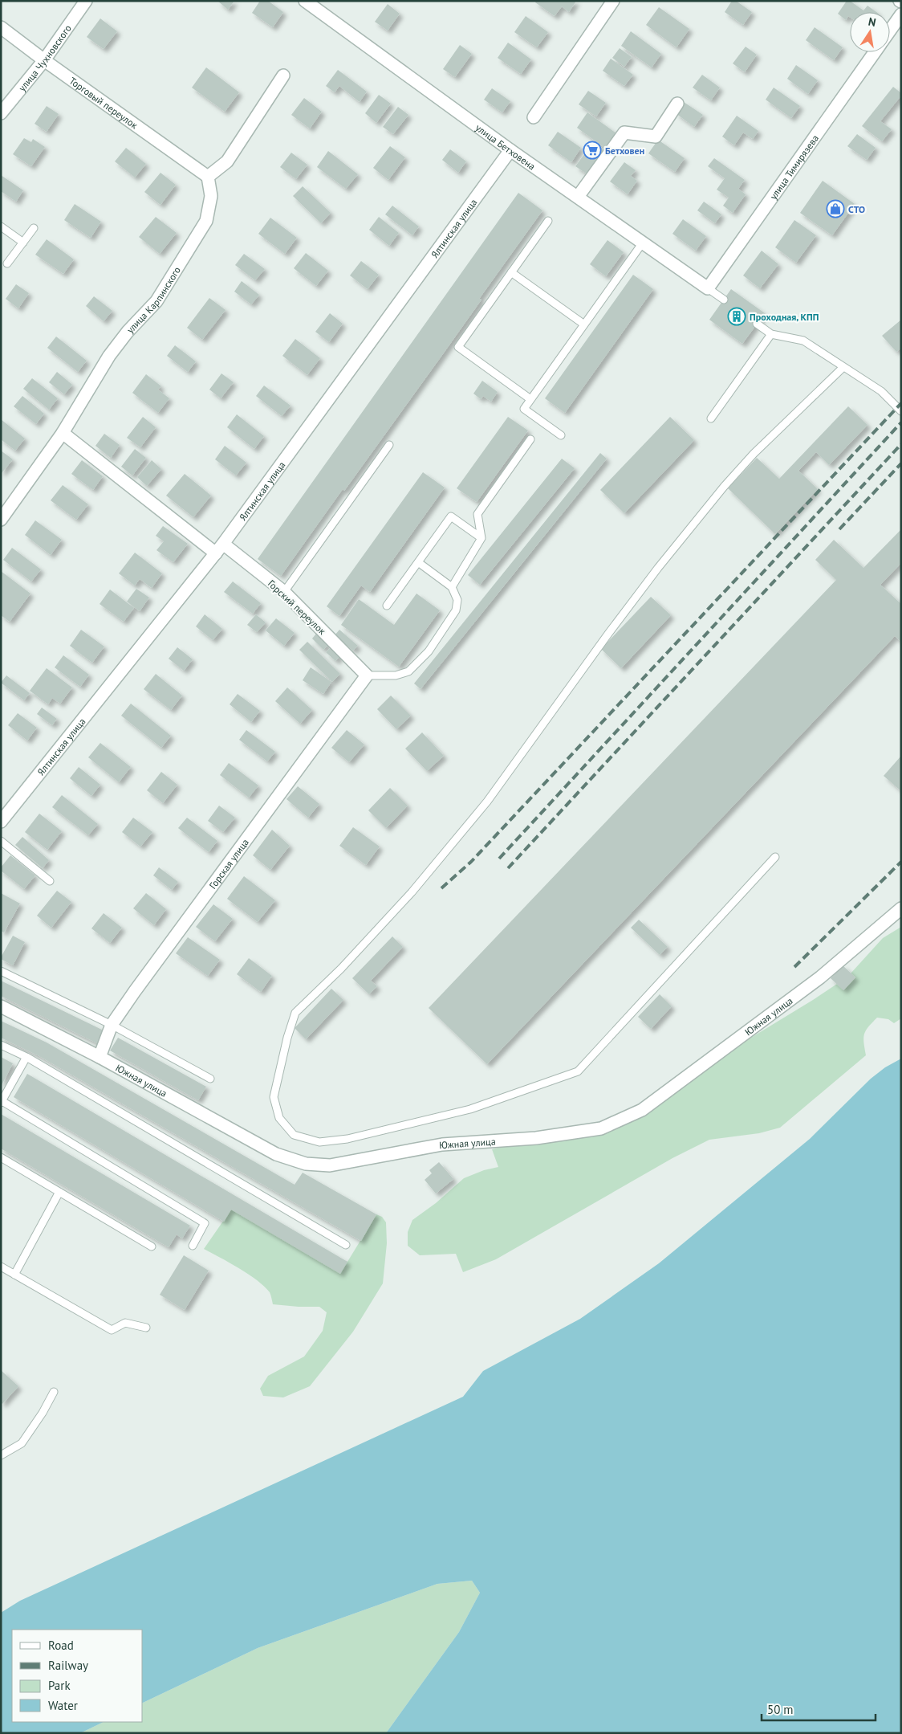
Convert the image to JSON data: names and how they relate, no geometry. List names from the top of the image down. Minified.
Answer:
{"streets":{"street":["улица Чухновского","Торговый переулок","улица Бетховена","улица Тимирязева","Ялтинская улица","улица Карпинского","Горский переулок","Горская улица","Южная улица"]},"crossings":[["улица Чухновского","Торговый переулок"],["Торговый переулок","улица Карпинского"],["улица Бетховена","улица Тимирязева"],["улица Бетховена","Ялтинская улица"],["Ялтинская улица","Горский переулок"],["улица Карпинского","Горский переулок"],["Горский переулок","Горская улица"],["Горская улица","Южная улица"]],"places":{"supermarket":["Бетховен"],"shop":["СТО"],"building":["Проходная, КПП"]},"legend":["Road","Railway","Park","Water"],"scale_bar":"50 m","north":"top"}
